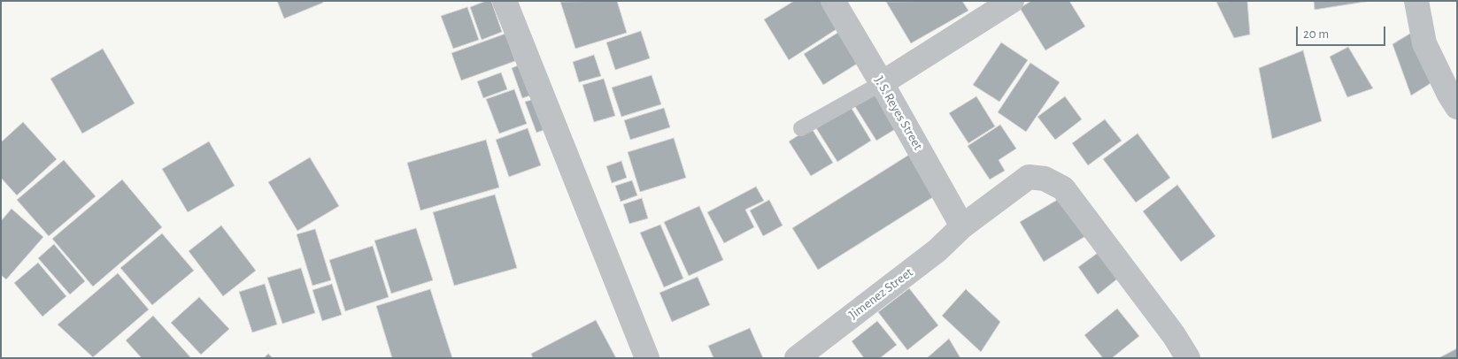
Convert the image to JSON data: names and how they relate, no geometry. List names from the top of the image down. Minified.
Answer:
{"streets":{"street":["J. S. Reyes Street","Jimenez Street"]},"crossings":[["J. S. Reyes Street","Jimenez Street"]],"scale_bar":"20 m"}
